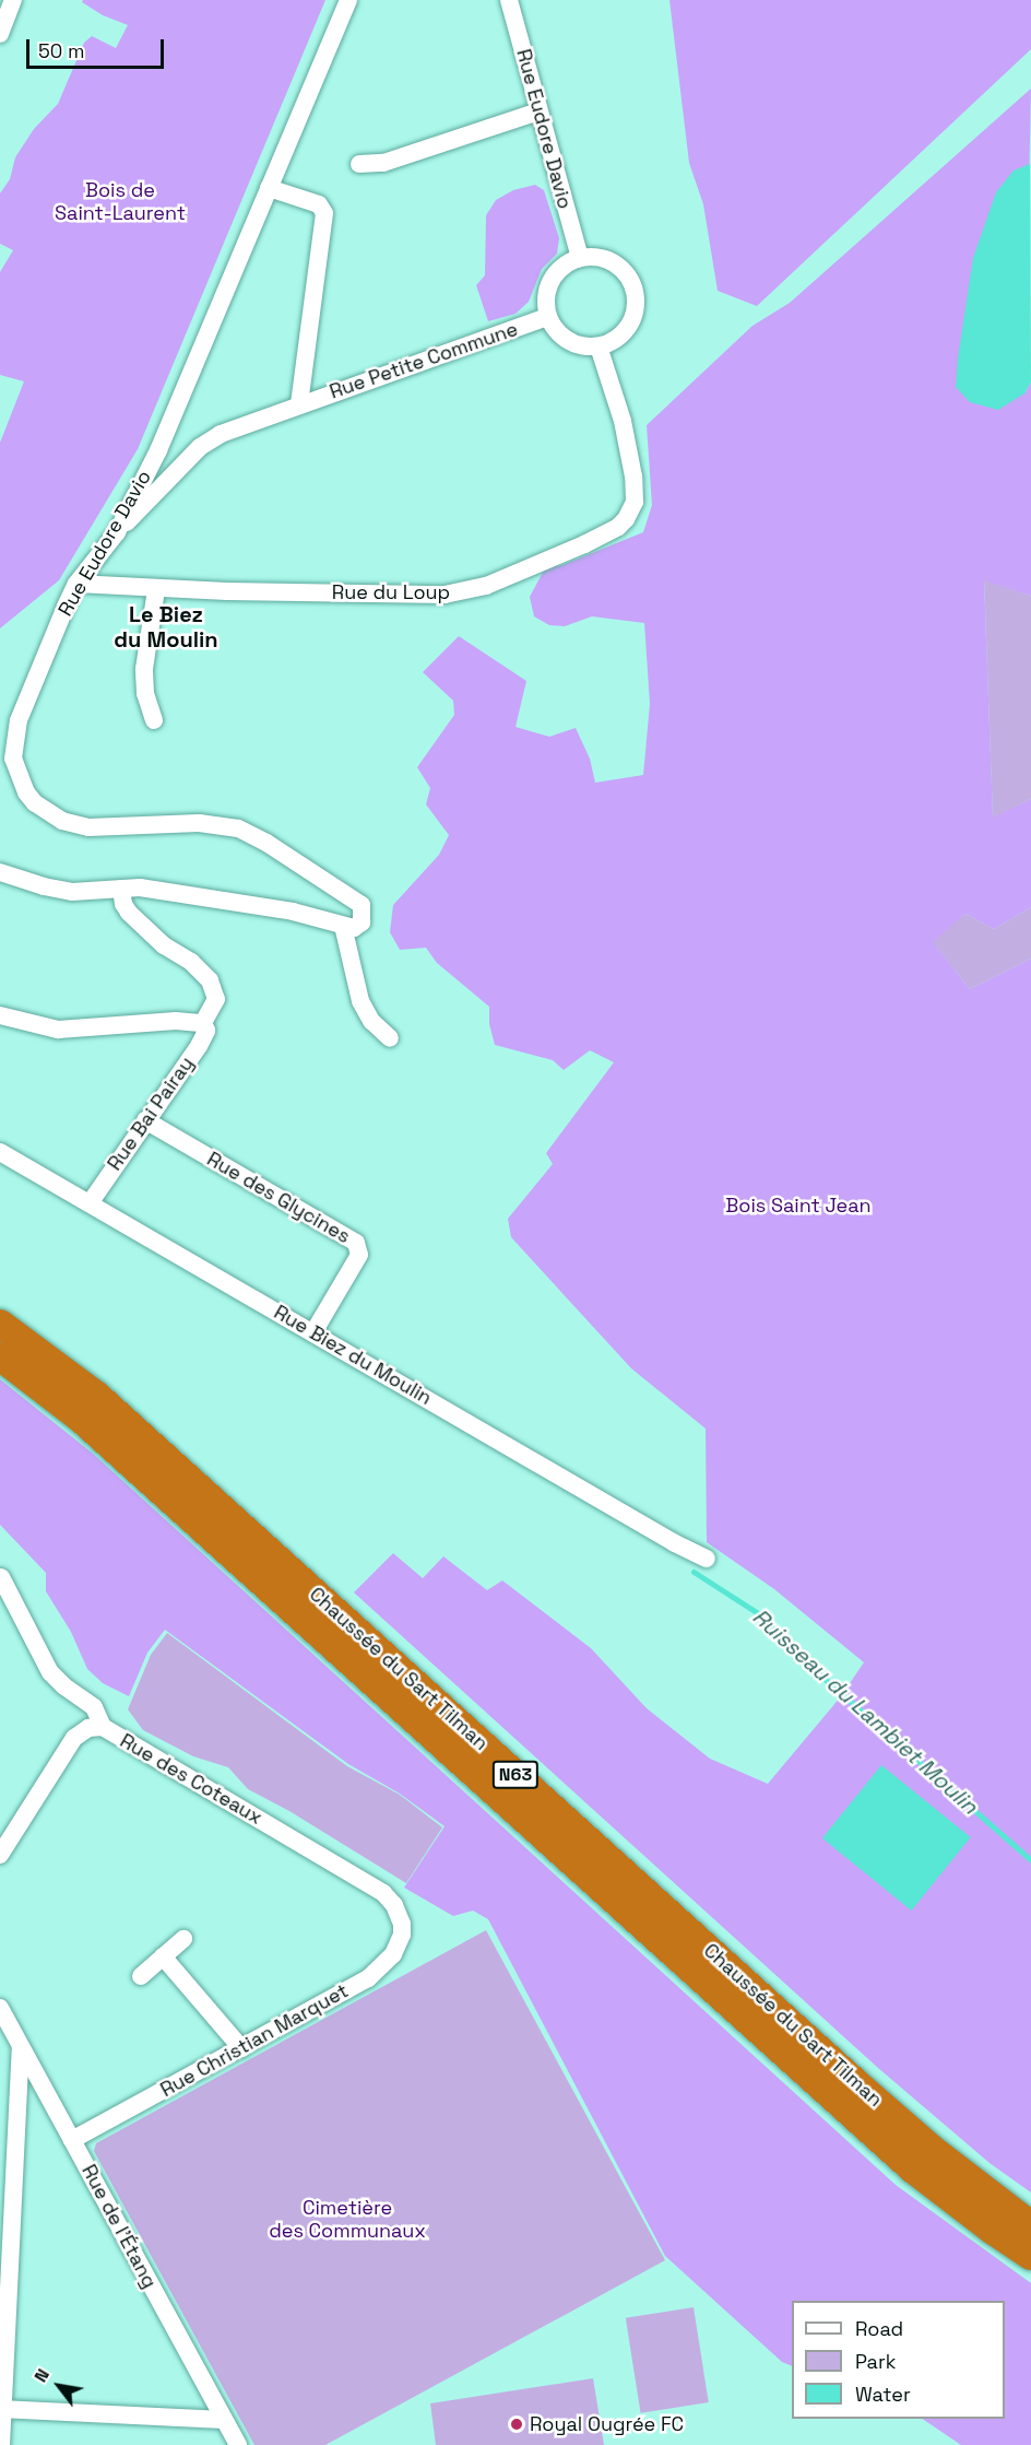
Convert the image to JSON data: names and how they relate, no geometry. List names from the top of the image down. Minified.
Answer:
{"streets":{"highway":["Chaussée du Sart Tilman","N63"],"street":["Rue Eudore Davio","Rue Petite Commune","Rue du Loup","Rue Bai Pairay","Rue des Glycines","Rue Biez du Moulin","Rue des Coteaux","Rue Christian Marquet","Rue de l'Étang"]},"crossings":[["Rue Eudore Davio","Rue Petite Commune"],["Rue Eudore Davio","Rue du Loup"],["Rue Petite Commune","Rue du Loup"],["Rue Bai Pairay","Rue des Glycines"],["Rue Bai Pairay","Rue Biez du Moulin"],["Rue des Glycines","Rue Biez du Moulin"],["Rue des Coteaux","Rue Christian Marquet"],["Rue Christian Marquet","Rue de l'Étang"]],"districts":["Le Biez du Moulin"],"water":["Ruisseau du Lambiet Moulin"],"parks":["Bois de Saint-Laurent","Bois Saint Jean","Cimetière des Communaux"],"places":["Royal Ougrée FC"],"legend":["Road","Park","Water"],"scale_bar":"50 m","north":"top left"}
